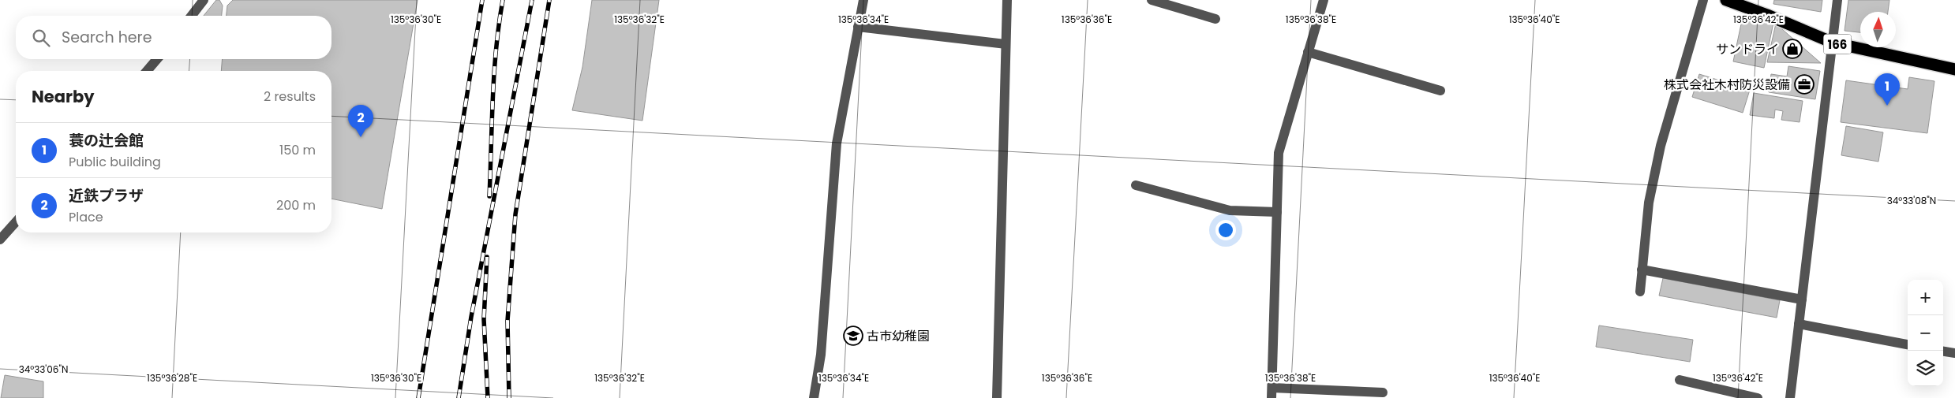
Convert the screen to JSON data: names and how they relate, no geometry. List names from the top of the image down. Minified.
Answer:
{"streets":{"highway":["166"]},"places":{"shop":["サンドライ"],"office":["株式会社木村防災設備"],"school or university":["古市幼稚園"]},"north":"top","page":{"search":"Search here","heading":["Nearby","2 results"],"pins":["1","2"],"list":[{"mark":"1","name":"蓑の辻会館","note":"Public building","value":"150 m"},{"mark":"2","name":"近鉄プラザ","note":"Place","value":"200 m"}],"map_buttons":["+","−"]},"coordinates":["135°36'30\"E","135°36'32\"E","135°36'34\"E","135°36'36\"E","135°36'38\"E","135°36'40\"E","135°36'42\"E","34°33'08\"N","34°33'06\"N","135°36'28\"E"]}
